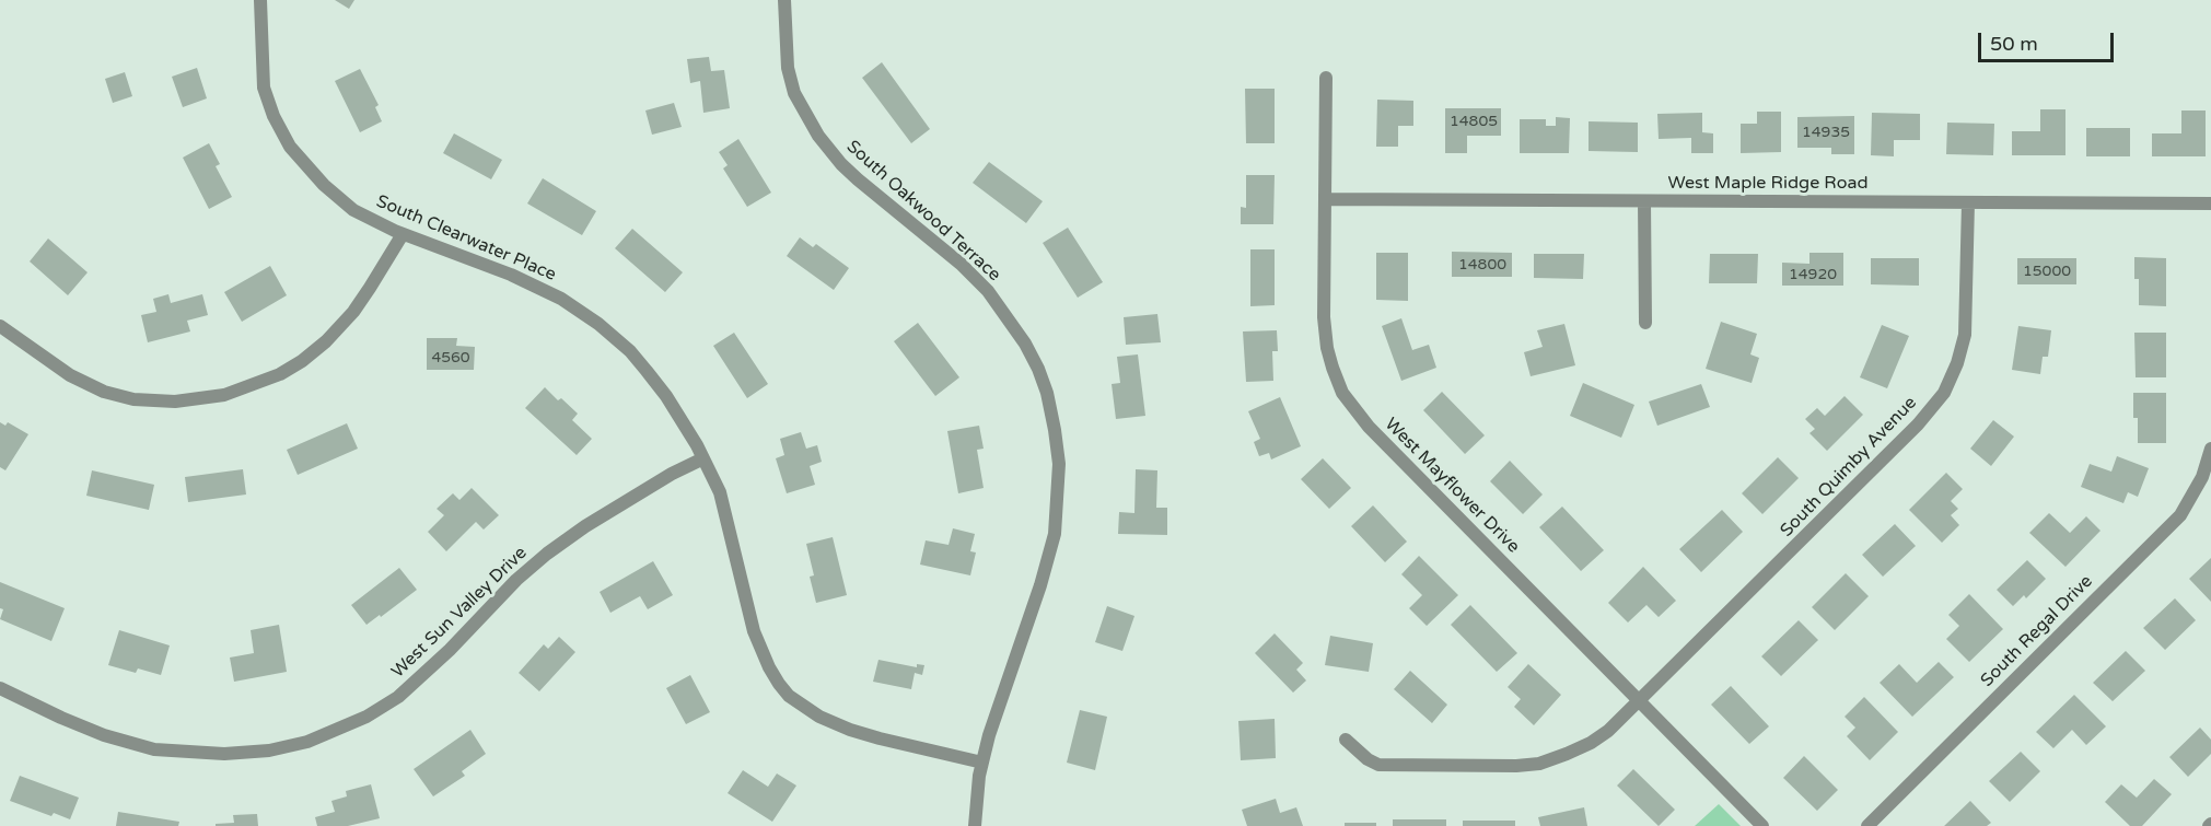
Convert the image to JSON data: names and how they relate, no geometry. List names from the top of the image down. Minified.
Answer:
{"streets":{"street":["West Maple Ridge Road","South Oakwood Terrace","South Clearwater Place","South Quimby Avenue","West Mayflower Drive","West Sun Valley Drive","South Regal Drive"]},"crossings":[["West Maple Ridge Road","South Quimby Avenue"],["West Maple Ridge Road","West Mayflower Drive"],["South Oakwood Terrace","South Clearwater Place"],["South Clearwater Place","West Sun Valley Drive"],["South Quimby Avenue","West Mayflower Drive"]],"house_numbers":["14805","14935","14800","15000","14920","4560"],"scale_bar":"50 m"}
